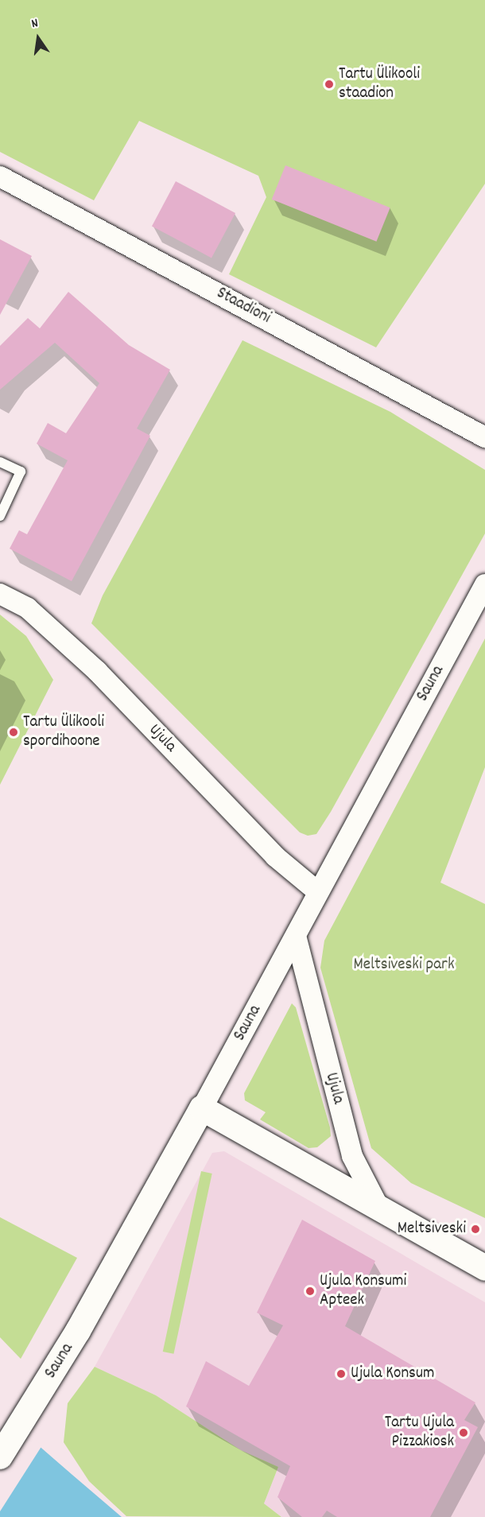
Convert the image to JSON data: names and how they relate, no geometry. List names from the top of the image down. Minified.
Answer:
{"streets":{"street":["Staadioni","Sauna","Ujula"]},"crossings":[["Sauna","Ujula"]],"parks":["Meltsiveski park"],"places":["Tartu Ülikooli staadion","Tartu Ülikooli spordihoone","Meltsiveski","Ujula Konsumi Apteek","Ujula Konsum","Tartu Ujula Pizzakiosk"],"north":"top"}
